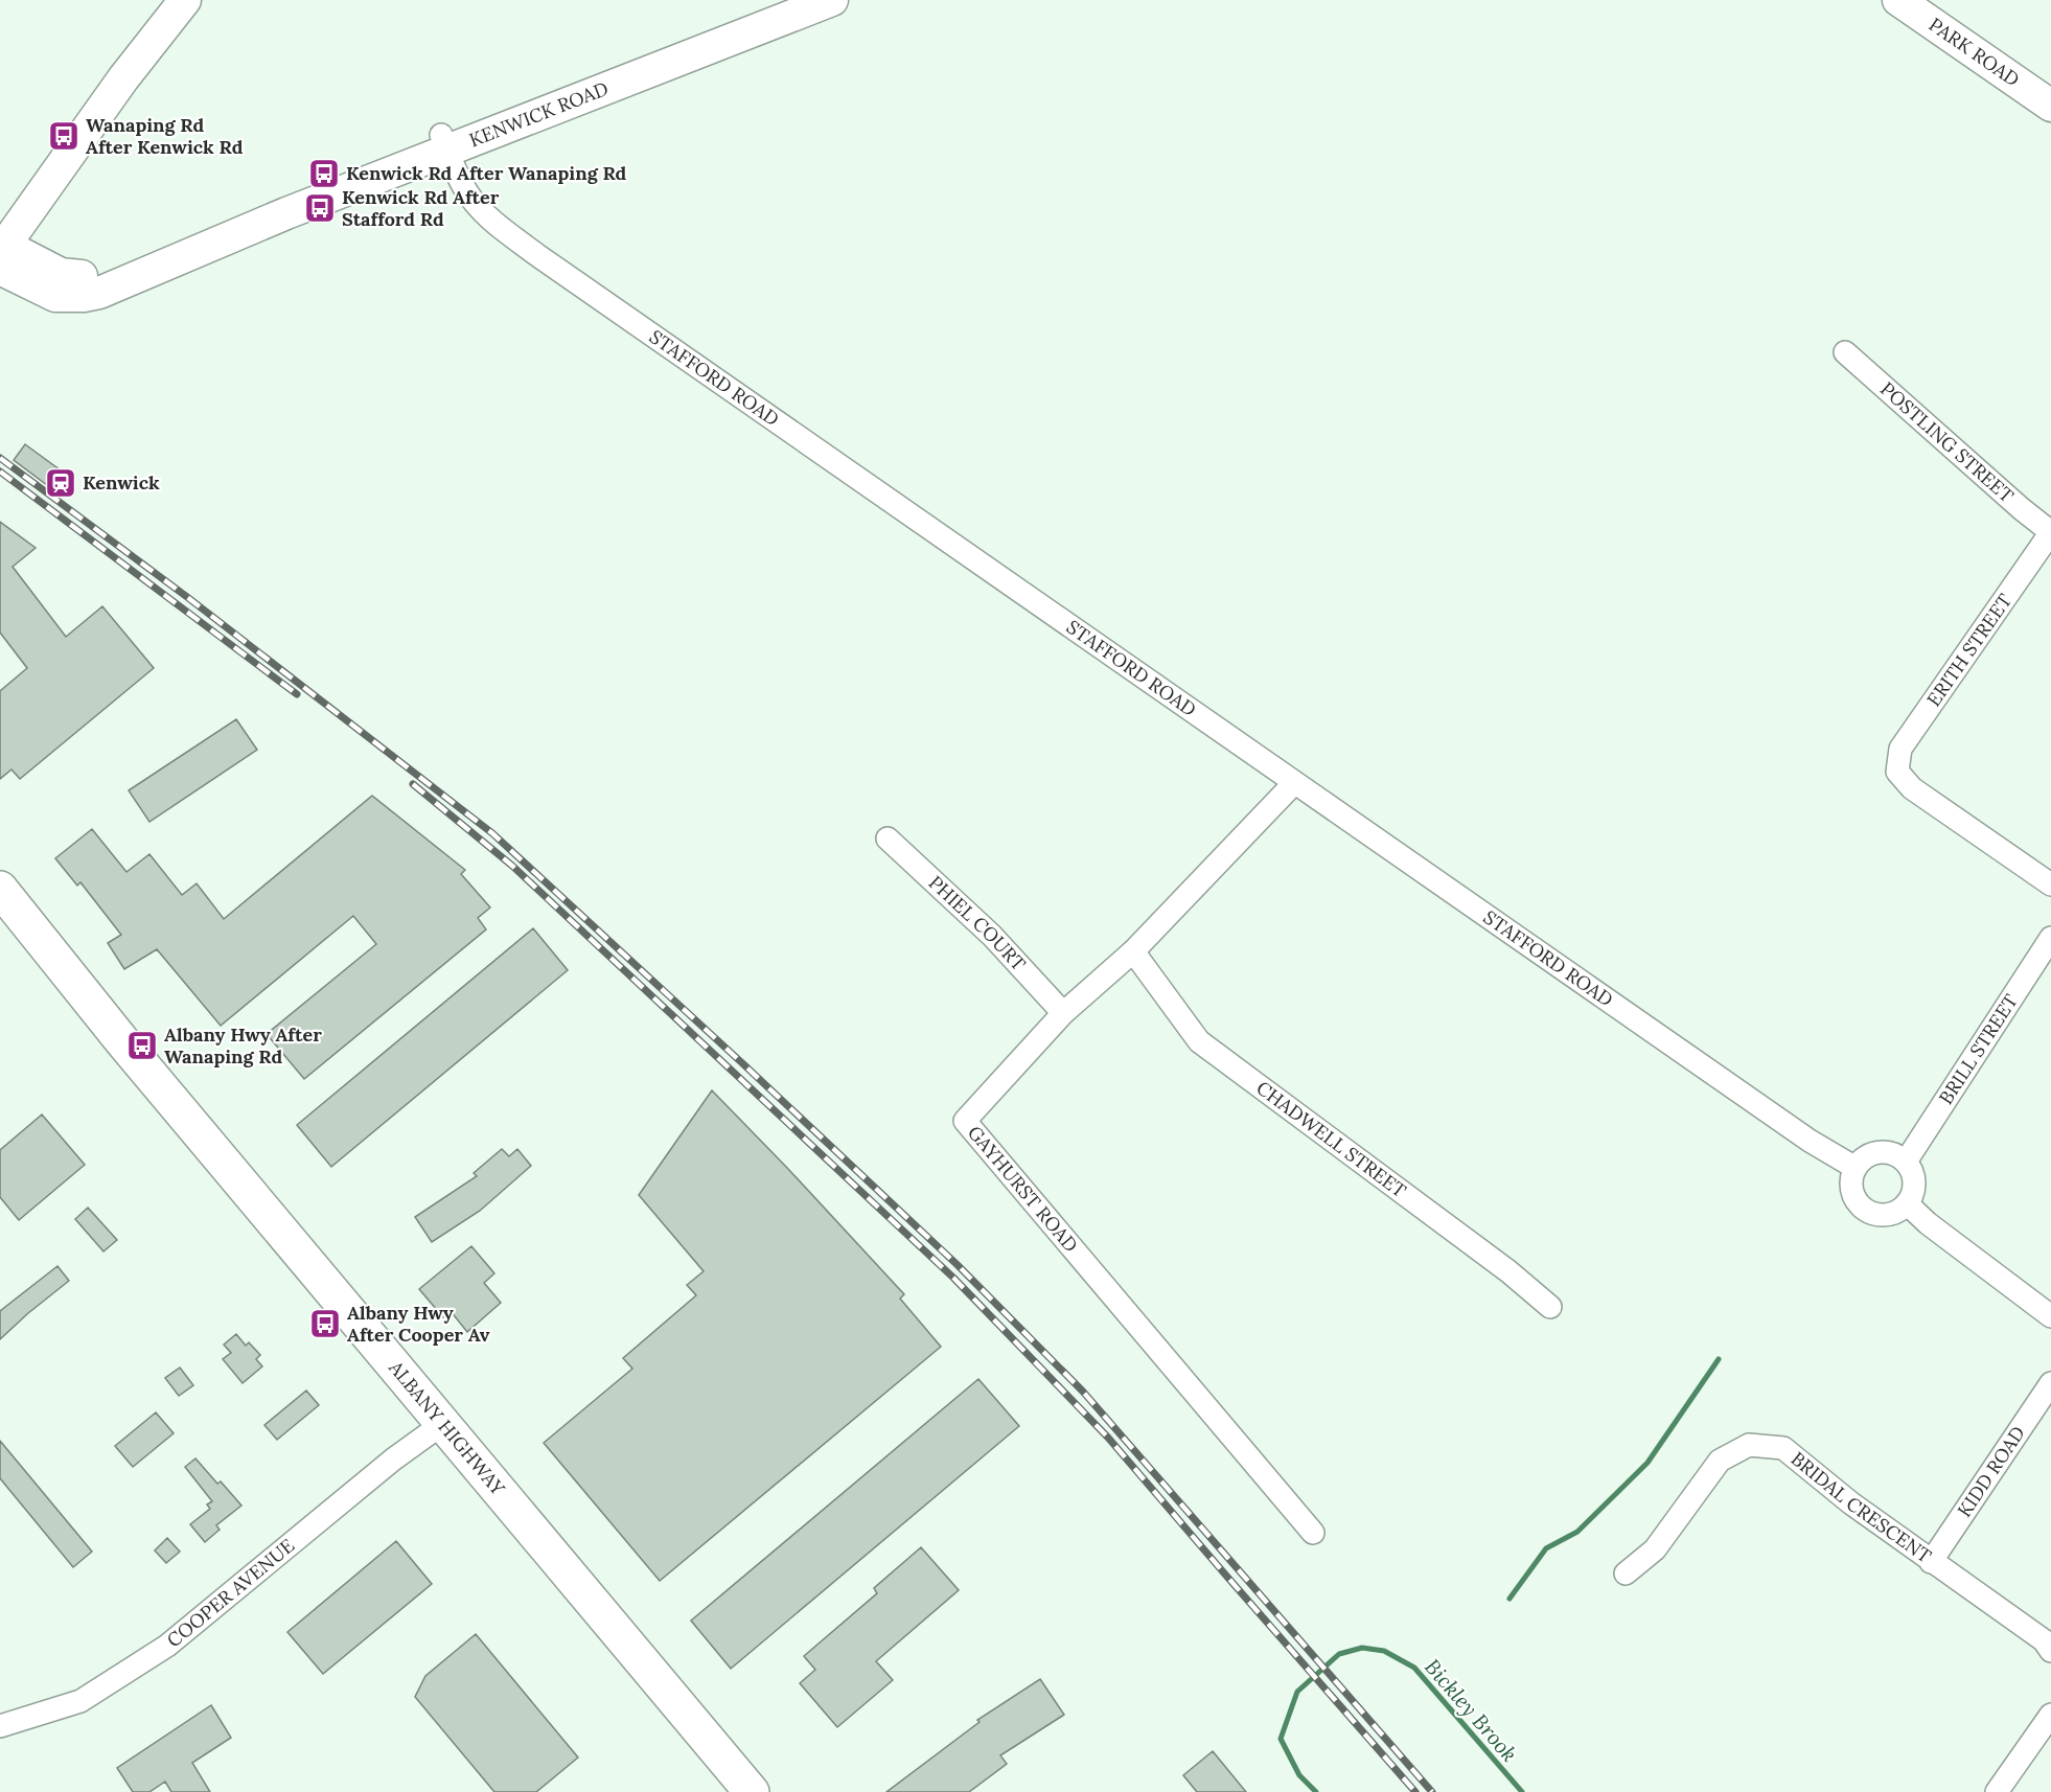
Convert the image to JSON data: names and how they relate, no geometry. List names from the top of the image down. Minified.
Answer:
{"streets":{"highway":["ALBANY HIGHWAY"],"main road":["PARK ROAD","KENWICK ROAD"],"street":["STAFFORD ROAD","POSTLING STREET","ERITH STREET","PHIEL COURT","BRILL STREET","CHADWELL STREET","GAYHURST ROAD","KIDD ROAD","BRIDAL CRESCENT","COOPER AVENUE"]},"crossings":[["KENWICK ROAD","STAFFORD ROAD"],["STAFFORD ROAD","BRILL STREET"],["STAFFORD ROAD","GAYHURST ROAD"],["POSTLING STREET","ERITH STREET"],["PHIEL COURT","GAYHURST ROAD"],["CHADWELL STREET","GAYHURST ROAD"],["ALBANY HIGHWAY","COOPER AVENUE"],["KIDD ROAD","BRIDAL CRESCENT"]],"water":["Bickley Brook"],"places":{"bus stop":["Wanaping Rd After Kenwick Rd","Kenwick Rd After Wanaping Rd","Kenwick Rd After Stafford Rd","Albany Hwy After Wanaping Rd","Albany Hwy After Cooper Av"],"station":["Kenwick"]}}
